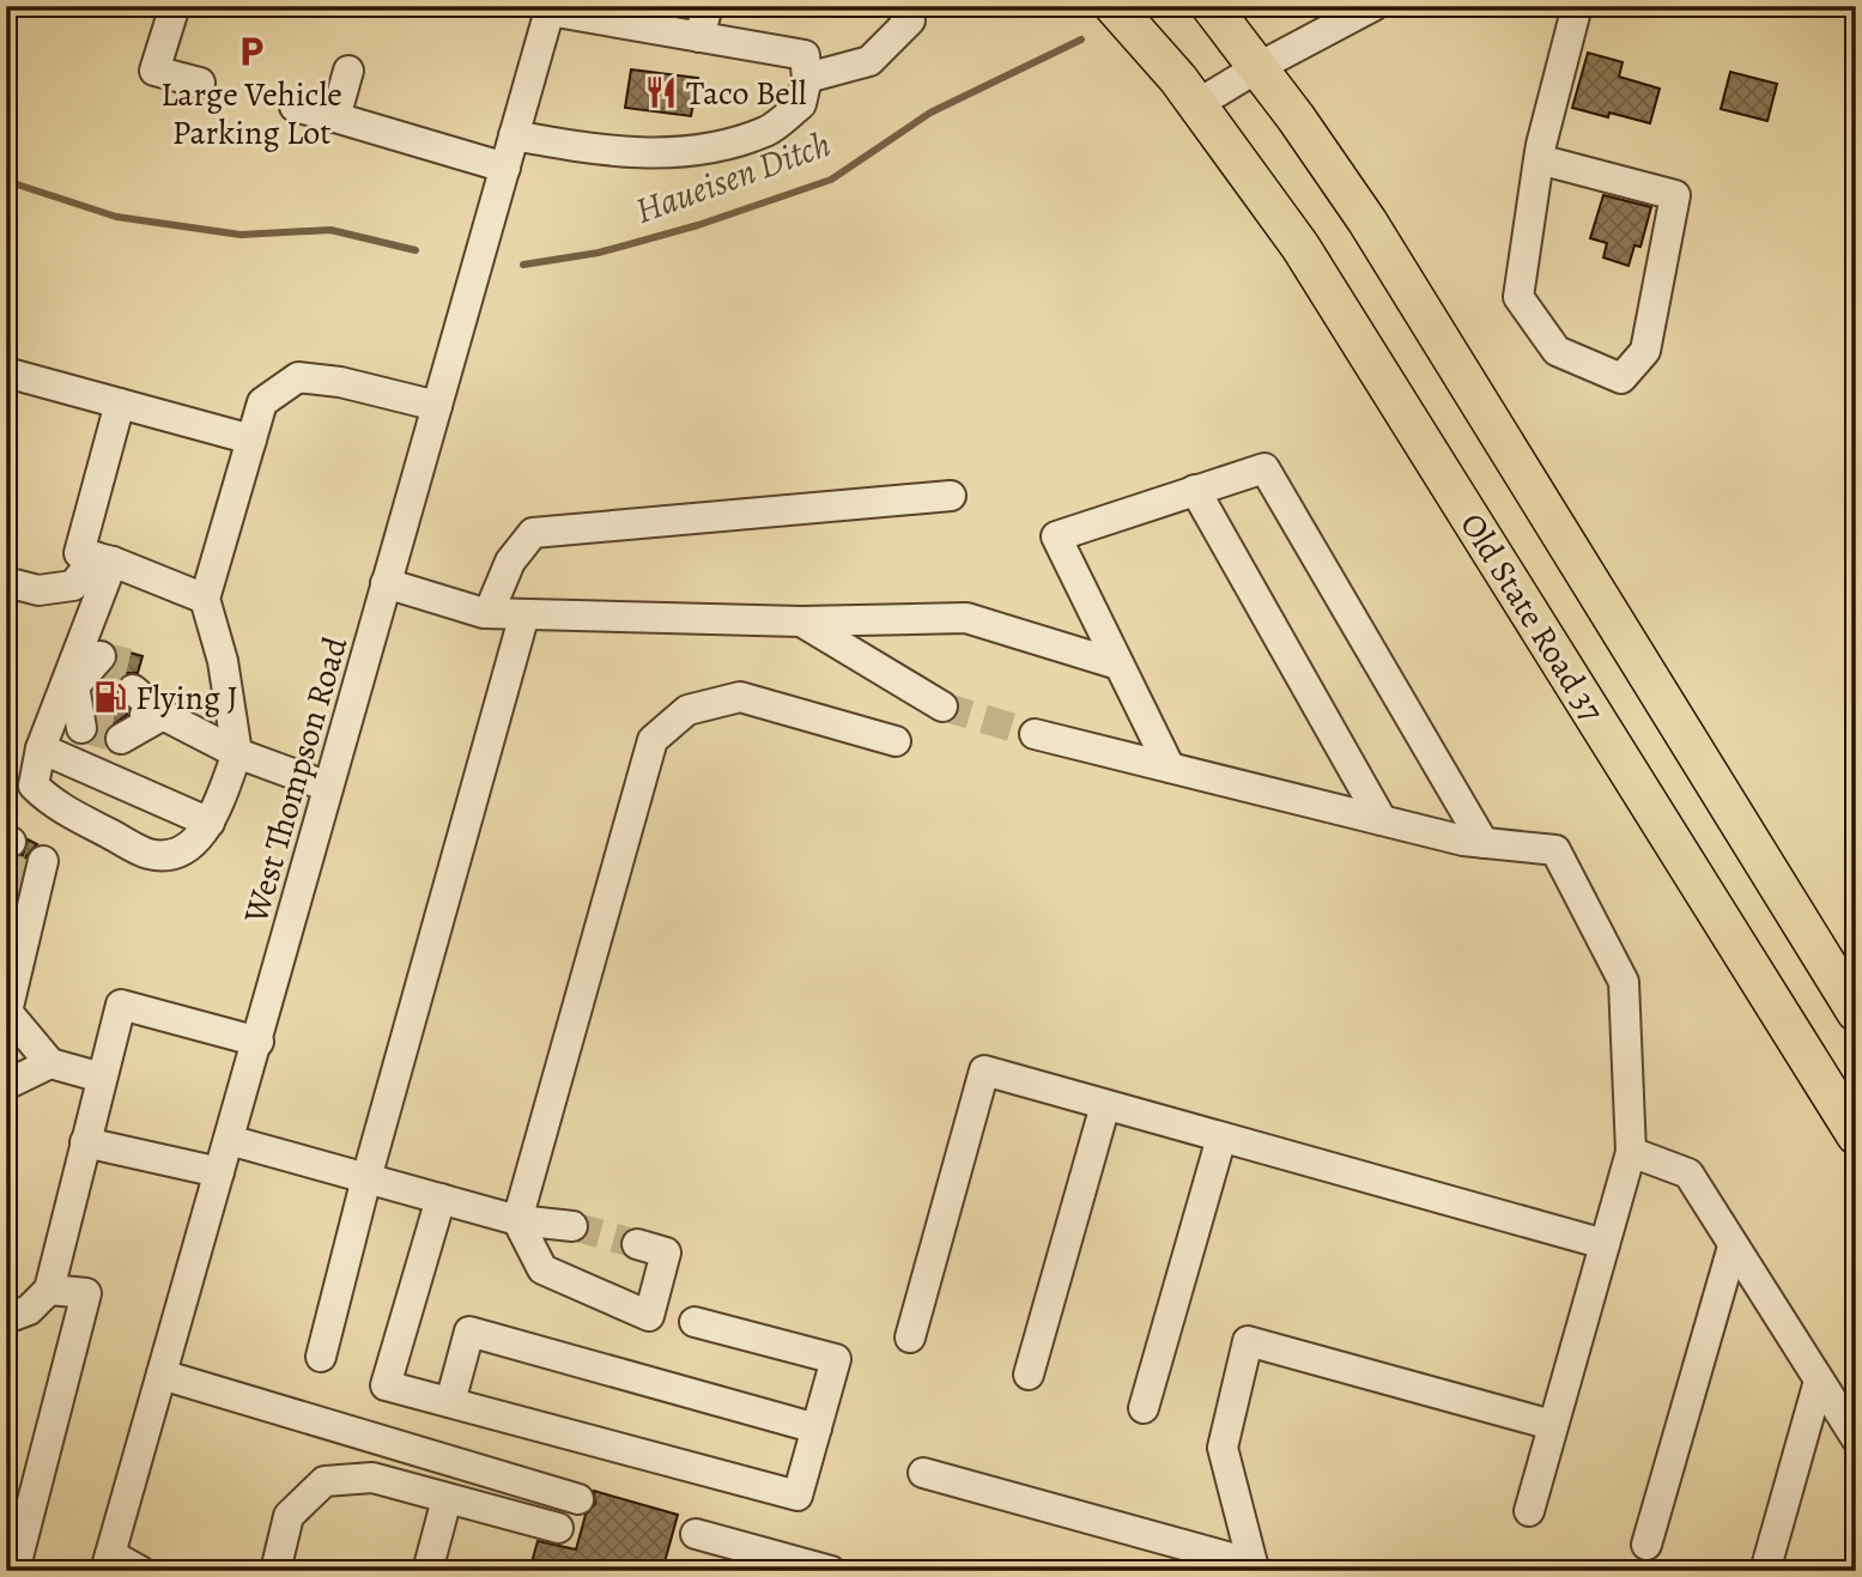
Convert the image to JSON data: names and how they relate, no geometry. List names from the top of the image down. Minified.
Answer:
{"streets":{"main road":["Old State Road 37"],"street":["West Thompson Road"]},"water":["Haueisen Ditch"],"places":{"parking":["Large Vehicle Parking Lot"],"restaurant":["Taco Bell"],"fuel station":["Flying J"]}}
